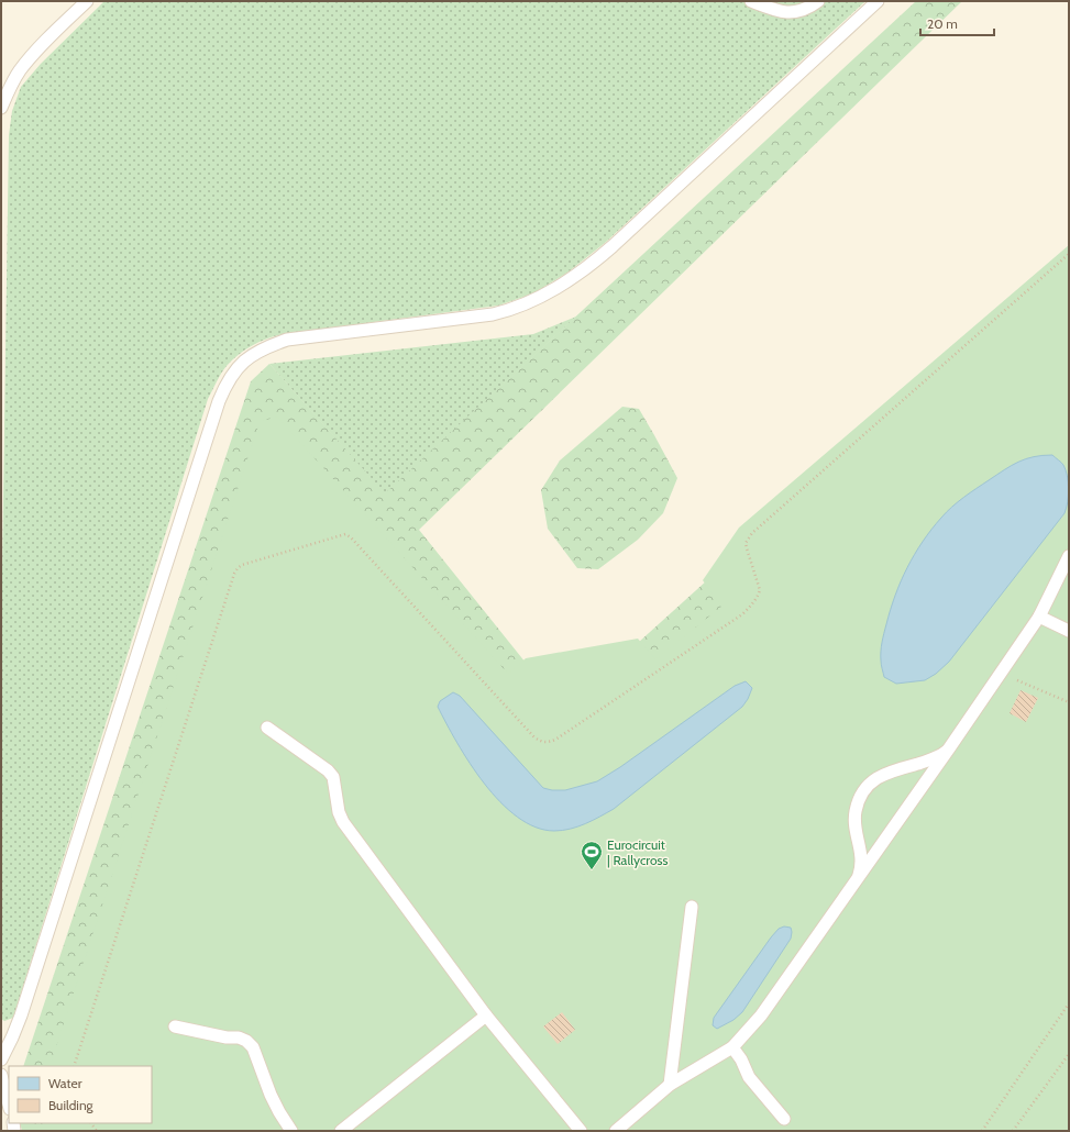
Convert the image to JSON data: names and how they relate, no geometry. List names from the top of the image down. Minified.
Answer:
{"places":{"sports":["Eurocircuit | Rallycross"]},"legend":["Water","Building"],"scale_bar":"20 m"}
